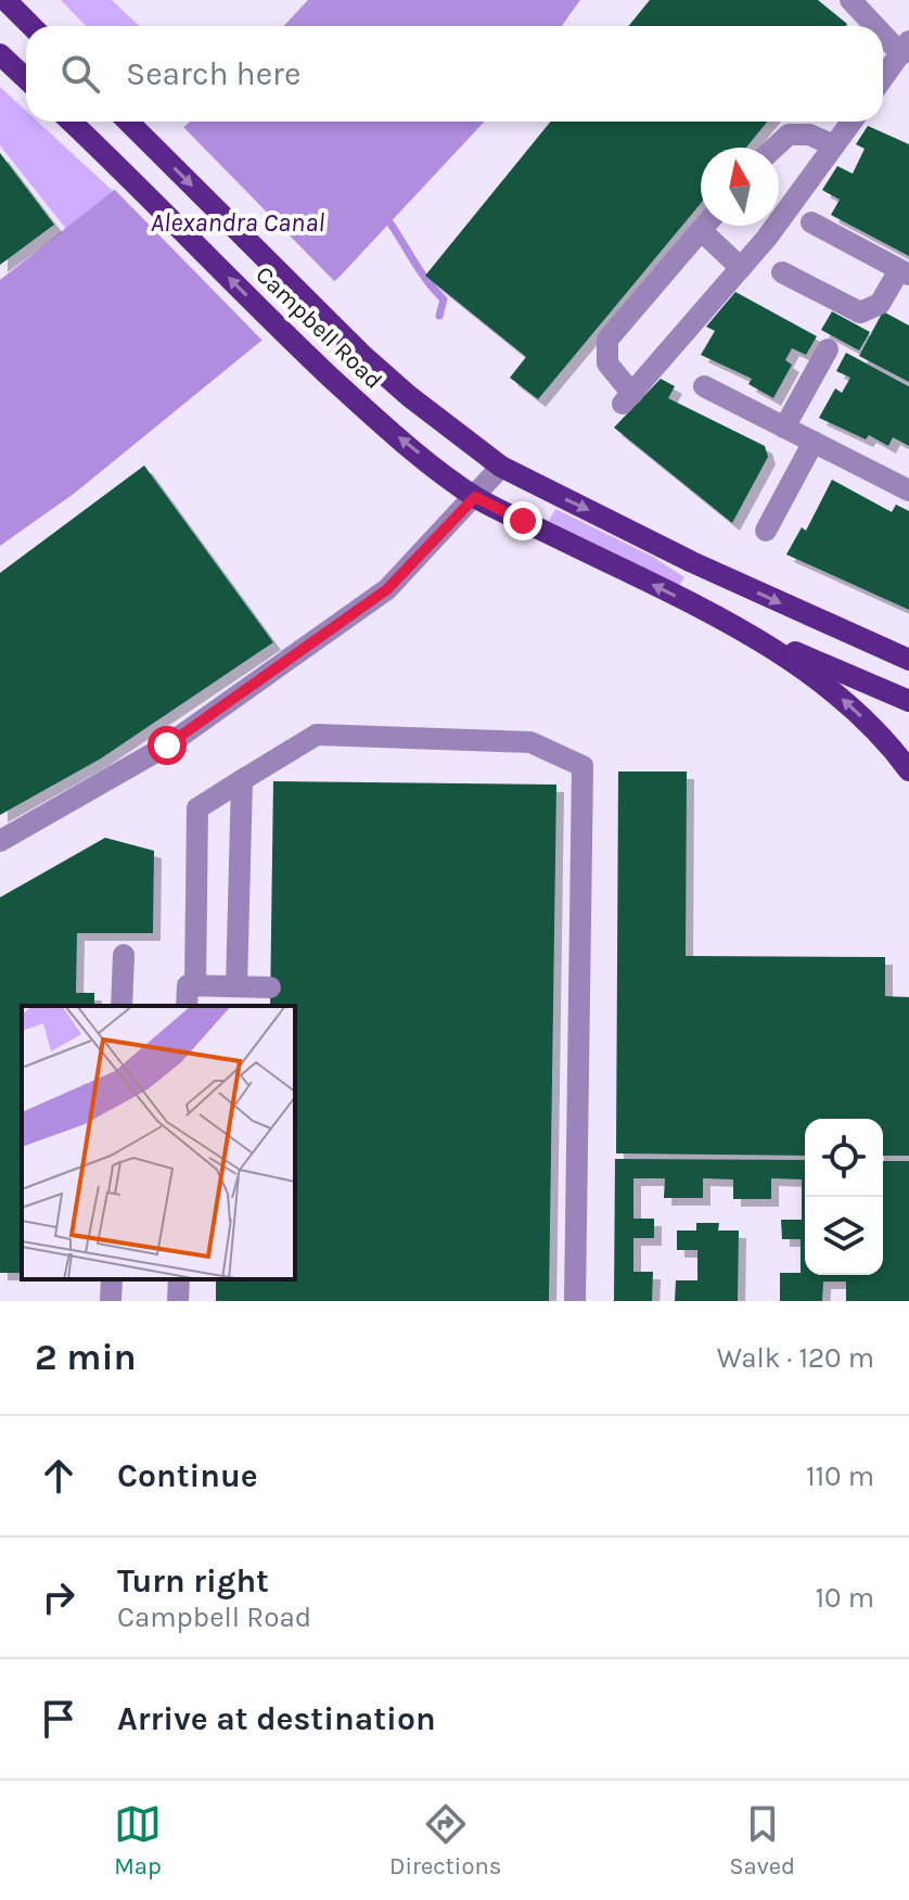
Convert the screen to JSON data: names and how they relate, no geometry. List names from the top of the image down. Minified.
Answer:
{"streets":{"main road":["Campbell Road"]},"water":["Alexandra Canal"],"north":"top","page":{"search":"Search here","heading":["2 min","Walk · 120 m"],"list":[["Continue","110 m"],["Turn right","Campbell Road","10 m"],"Arrive at destination"],"nav":["Map","Directions","Saved"]}}
